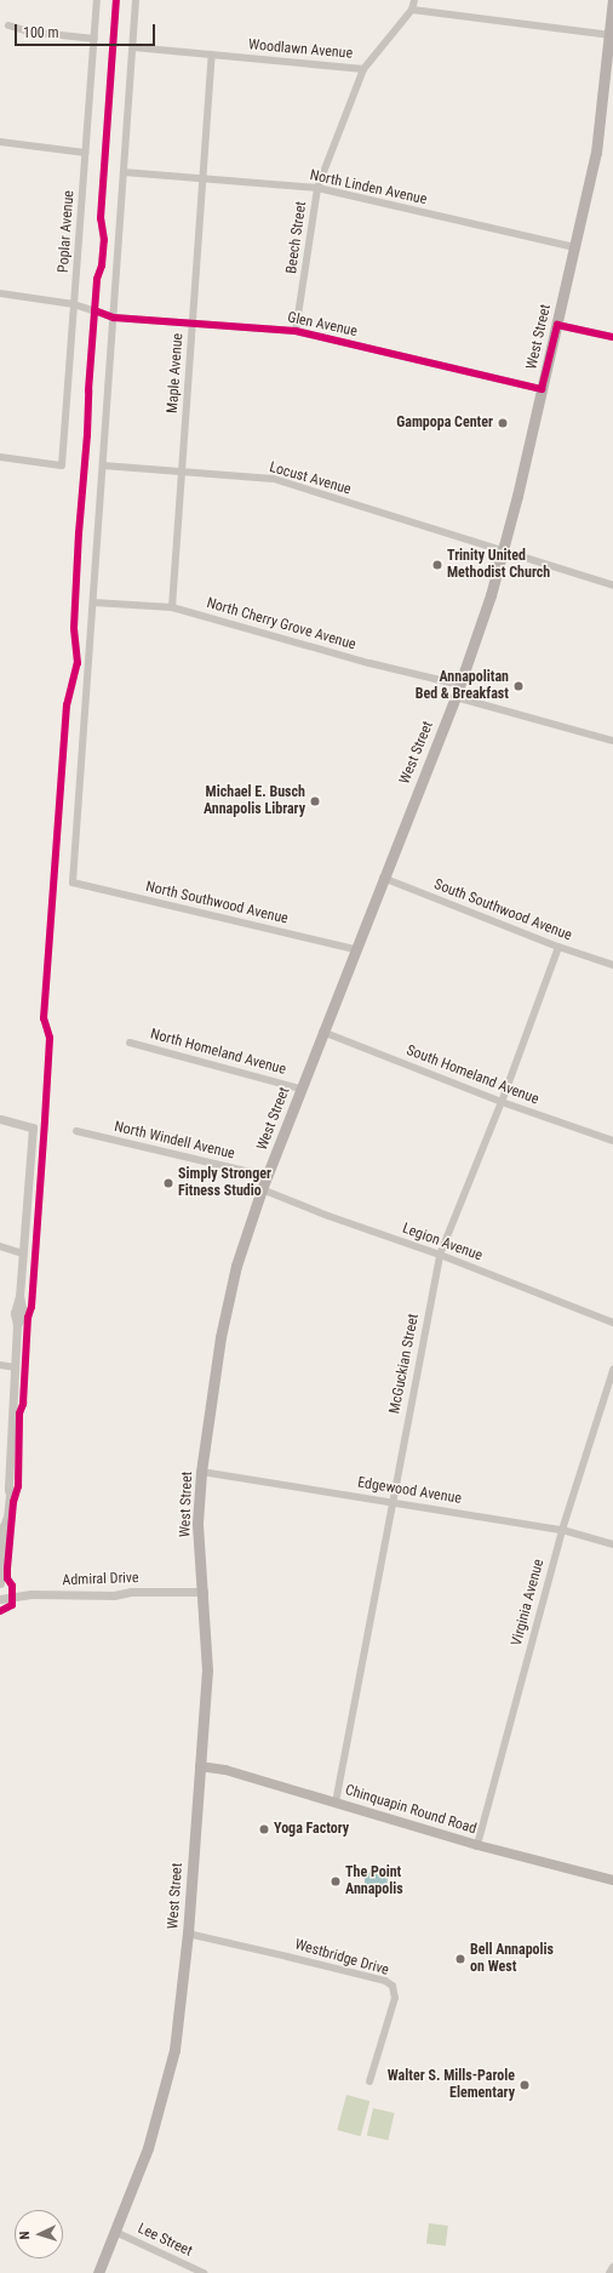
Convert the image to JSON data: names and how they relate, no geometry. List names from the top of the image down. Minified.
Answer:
{"streets":{"main road":["West Street","Chinquapin Round Road"],"street":["Woodlawn Avenue","North Linden Avenue","Poplar Avenue","Beech Street","Glen Avenue","Maple Avenue","Locust Avenue","North Cherry Grove Avenue","North Southwood Avenue","South Southwood Avenue","North Homeland Avenue","South Homeland Avenue","North Windell Avenue","Legion Avenue","McGuckian Street","Edgewood Avenue","Admiral Drive","Virginia Avenue","Westbridge Drive","Lee Street"]},"crossings":[["Woodlawn Avenue","Beech Street"],["Woodlawn Avenue","Maple Avenue"],["North Linden Avenue","Beech Street"],["North Linden Avenue","West Street"],["North Linden Avenue","Maple Avenue"],["Poplar Avenue","Glen Avenue"],["Beech Street","Glen Avenue"],["Glen Avenue","West Street"],["Glen Avenue","Maple Avenue"],["West Street","Locust Avenue"],["West Street","North Cherry Grove Avenue"],["West Street","North Southwood Avenue"],["West Street","South Southwood Avenue"],["West Street","North Homeland Avenue"],["West Street","South Homeland Avenue"],["West Street","North Windell Avenue"],["West Street","Legion Avenue"],["West Street","Edgewood Avenue"],["West Street","Admiral Drive"],["West Street","Chinquapin Round Road"],["West Street","Westbridge Drive"],["West Street","Lee Street"],["Maple Avenue","Locust Avenue"],["Maple Avenue","North Cherry Grove Avenue"],["North Cherry Grove Avenue","North Southwood Avenue"],["South Southwood Avenue","McGuckian Street"],["South Homeland Avenue","McGuckian Street"],["Legion Avenue","McGuckian Street"],["McGuckian Street","Edgewood Avenue"],["McGuckian Street","Chinquapin Round Road"],["Edgewood Avenue","Virginia Avenue"],["Virginia Avenue","Chinquapin Round Road"]],"places":["Gampopa Center","Trinity United Methodist Church","Annapolitan Bed & Breakfast","Michael E. Busch Annapolis Library","Simply Stronger Fitness Studio","Yoga Factory","The Point Annapolis","Bell Annapolis on West","Walter S. Mills-Parole Elementary"],"scale_bar":"100 m","north":"left"}
